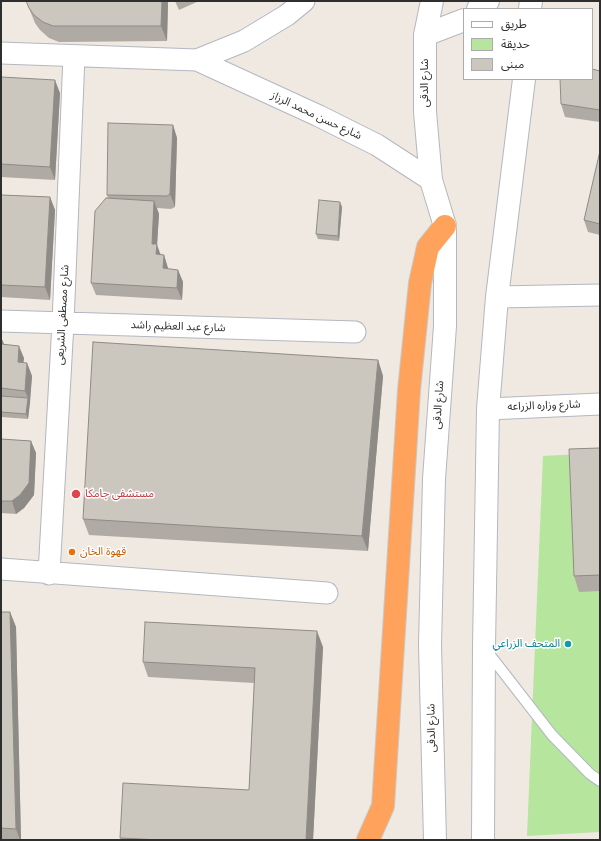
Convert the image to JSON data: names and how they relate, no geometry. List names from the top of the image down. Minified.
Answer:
{"streets":{"main road":["شارع الدقى"],"street":["شارع حسن محمد الرزاز","شارع مصطفى الشريعى","شارع عبد العظيم راشد","شارع وزاره الزراعه"]},"crossings":[["شارع الدقى","شارع حسن محمد الرزاز"],["شارع حسن محمد الرزاز","شارع مصطفى الشريعى"],["شارع مصطفى الشريعى","شارع عبد العظيم راشد"]],"places":["مستشفى جامكا","قهوة الخان","المتحف الزراعي"],"legend":["طريق","حديقة","مبنى"]}
